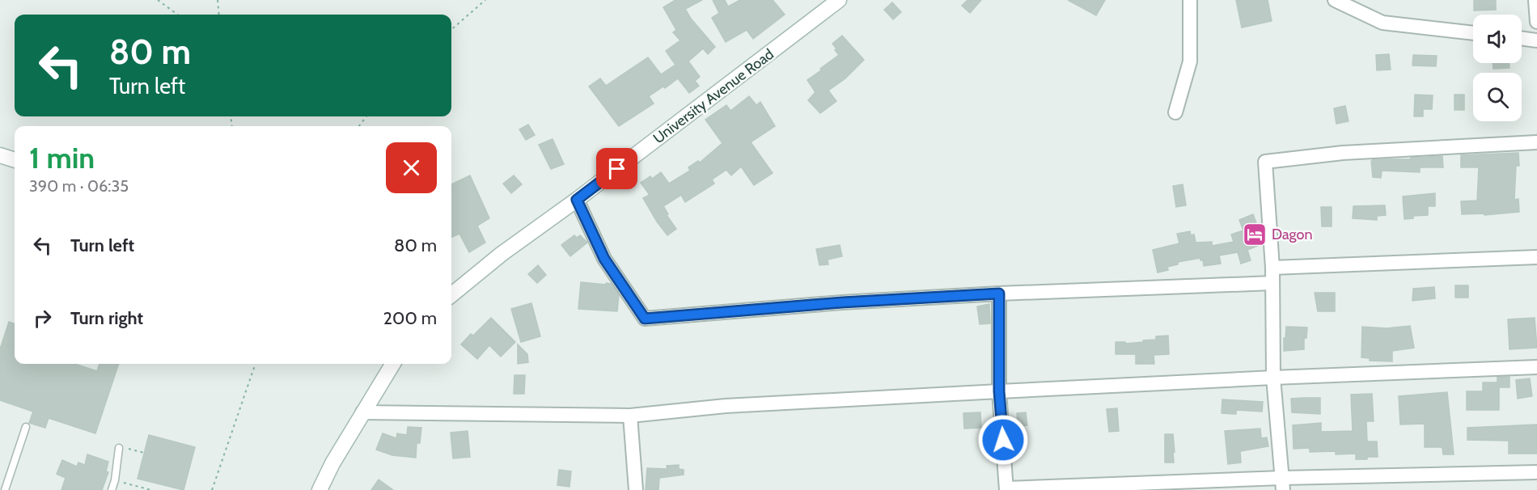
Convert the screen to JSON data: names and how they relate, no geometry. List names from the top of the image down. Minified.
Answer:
{"streets":{"main road":["University Avenue Road"]},"places":{"hotel":["Dagon"]},"page":{"turn":["80 m","Turn left"],"heading":["1 min","390 m · 06:35"],"list":[{"name":"Turn left","value":"80 m"},{"name":"Turn right","value":"200 m"}]}}
